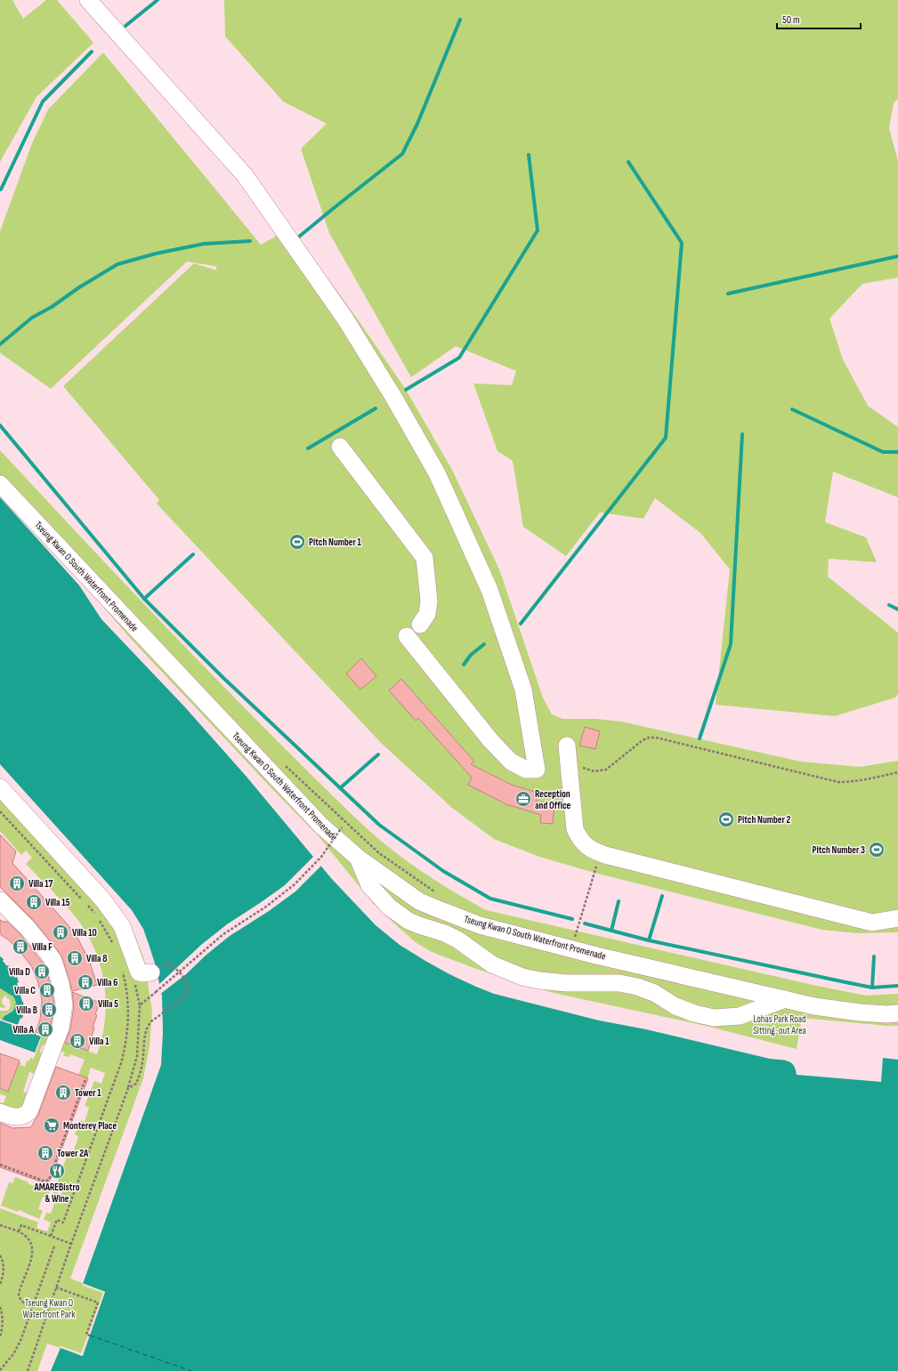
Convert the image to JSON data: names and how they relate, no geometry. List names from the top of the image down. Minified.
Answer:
{"streets":{"street":["Tseung Kwan O South Waterfront Promenade"]},"parks":["Lohas Park Road Sitting-out Area","Tseung Kwan O Waterfront Park"],"places":{"sports":["Pitch Number 1","Pitch Number 2","Pitch Number 3"],"office":["Reception and Office"],"building":["Villa 17","Villa 15","Villa 10","Villa F","Villa 8","Villa D","Villa 6","Villa C","Villa 5","Villa B","Villa A","Villa 1","Tower 1","Tower 2A"],"supermarket":["Monterey Place"],"restaurant":["AMAREBistro & Wine"]},"scale_bar":"50 m"}
